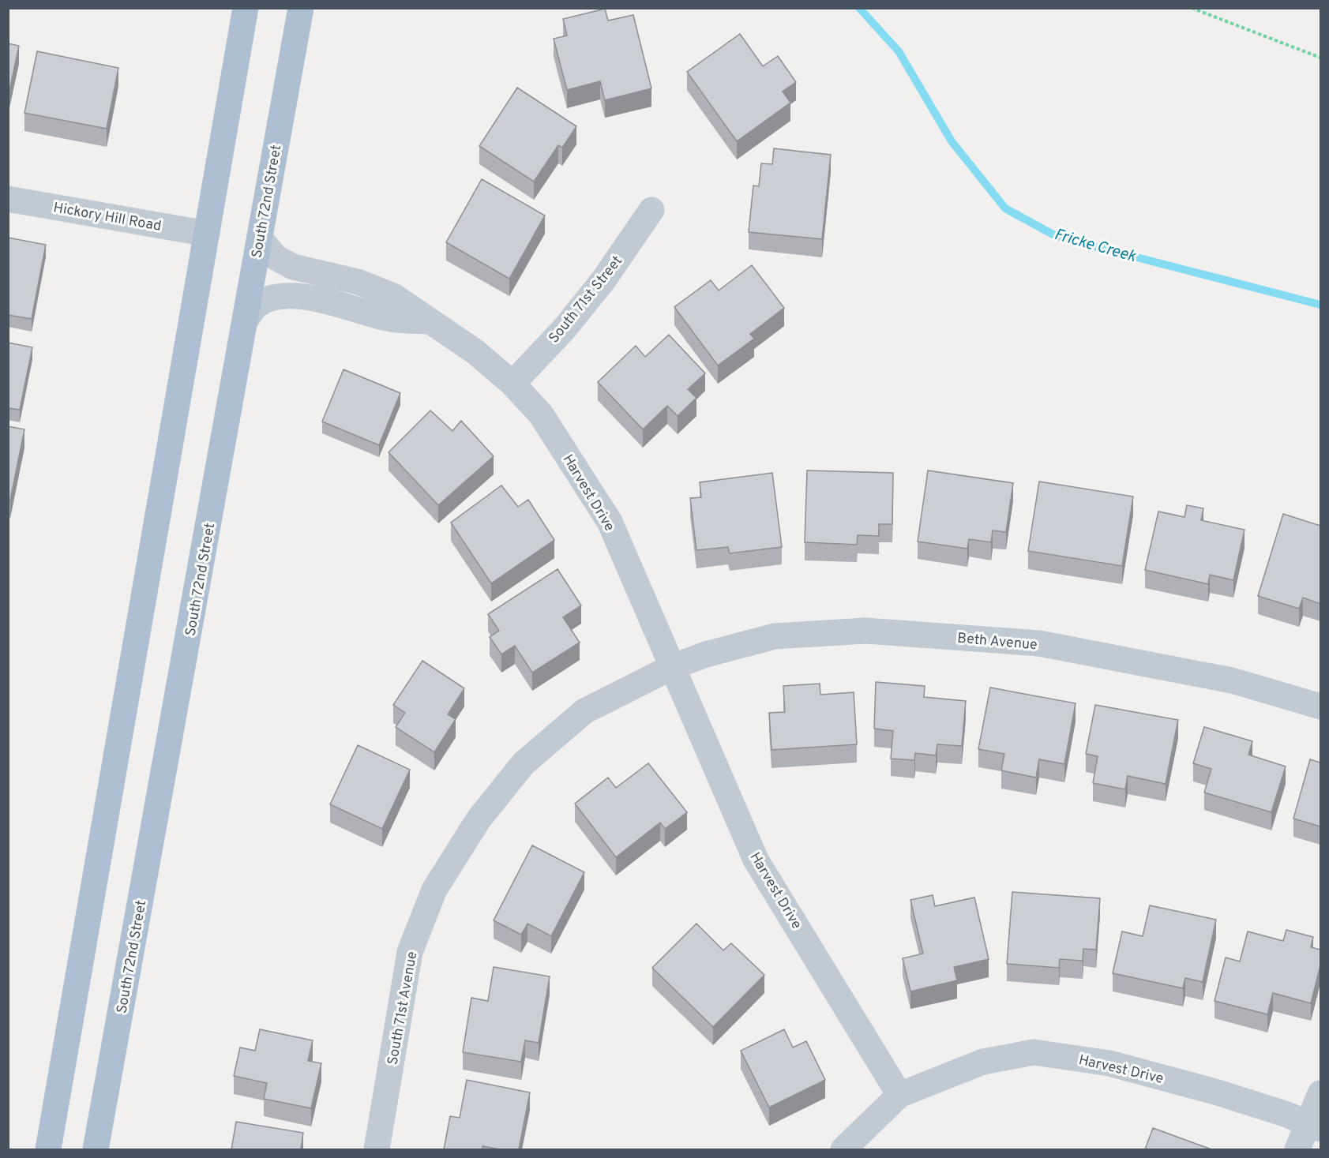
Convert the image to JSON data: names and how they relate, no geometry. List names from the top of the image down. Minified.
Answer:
{"streets":{"main road":["South 72nd Street"],"street":["Hickory Hill Road","South 71st Street","Harvest Drive","Beth Avenue","South 71st Avenue"]},"crossings":[["South 72nd Street","Harvest Drive"],["South 71st Street","Harvest Drive"],["Harvest Drive","Beth Avenue"],["Harvest Drive","South 71st Avenue"],["Beth Avenue","South 71st Avenue"]],"water":["Fricke Creek"]}
